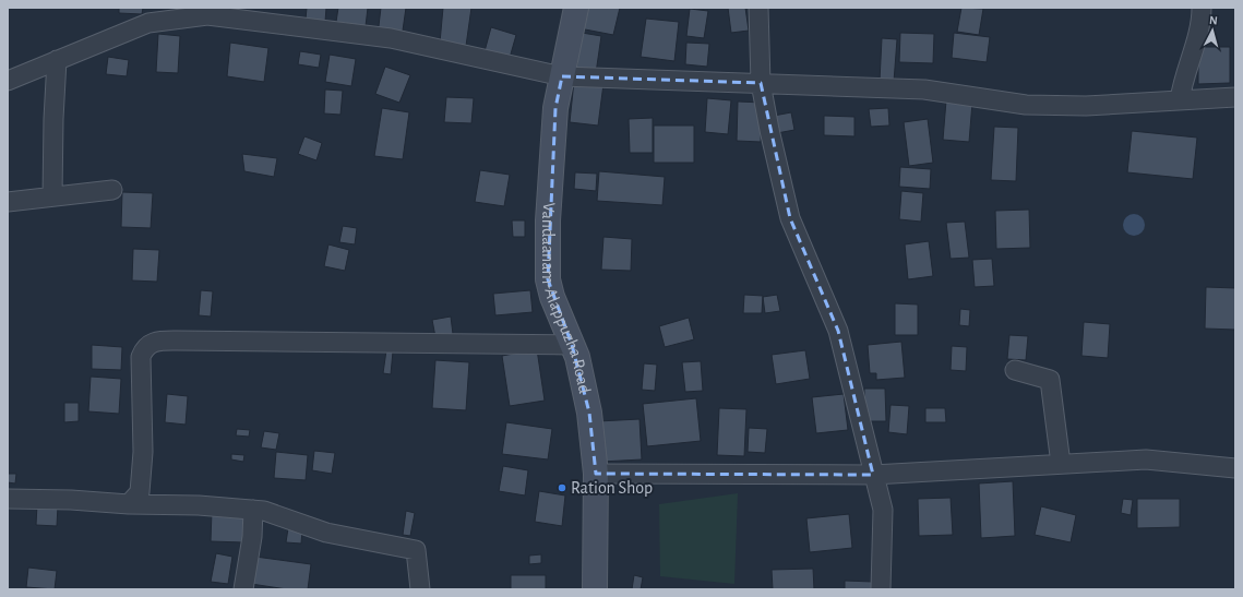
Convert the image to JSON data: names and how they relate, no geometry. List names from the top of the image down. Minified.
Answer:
{"streets":{"main road":["Vandaanam-Alappuzha Road"]},"places":["Ration Shop"],"north":"top"}
